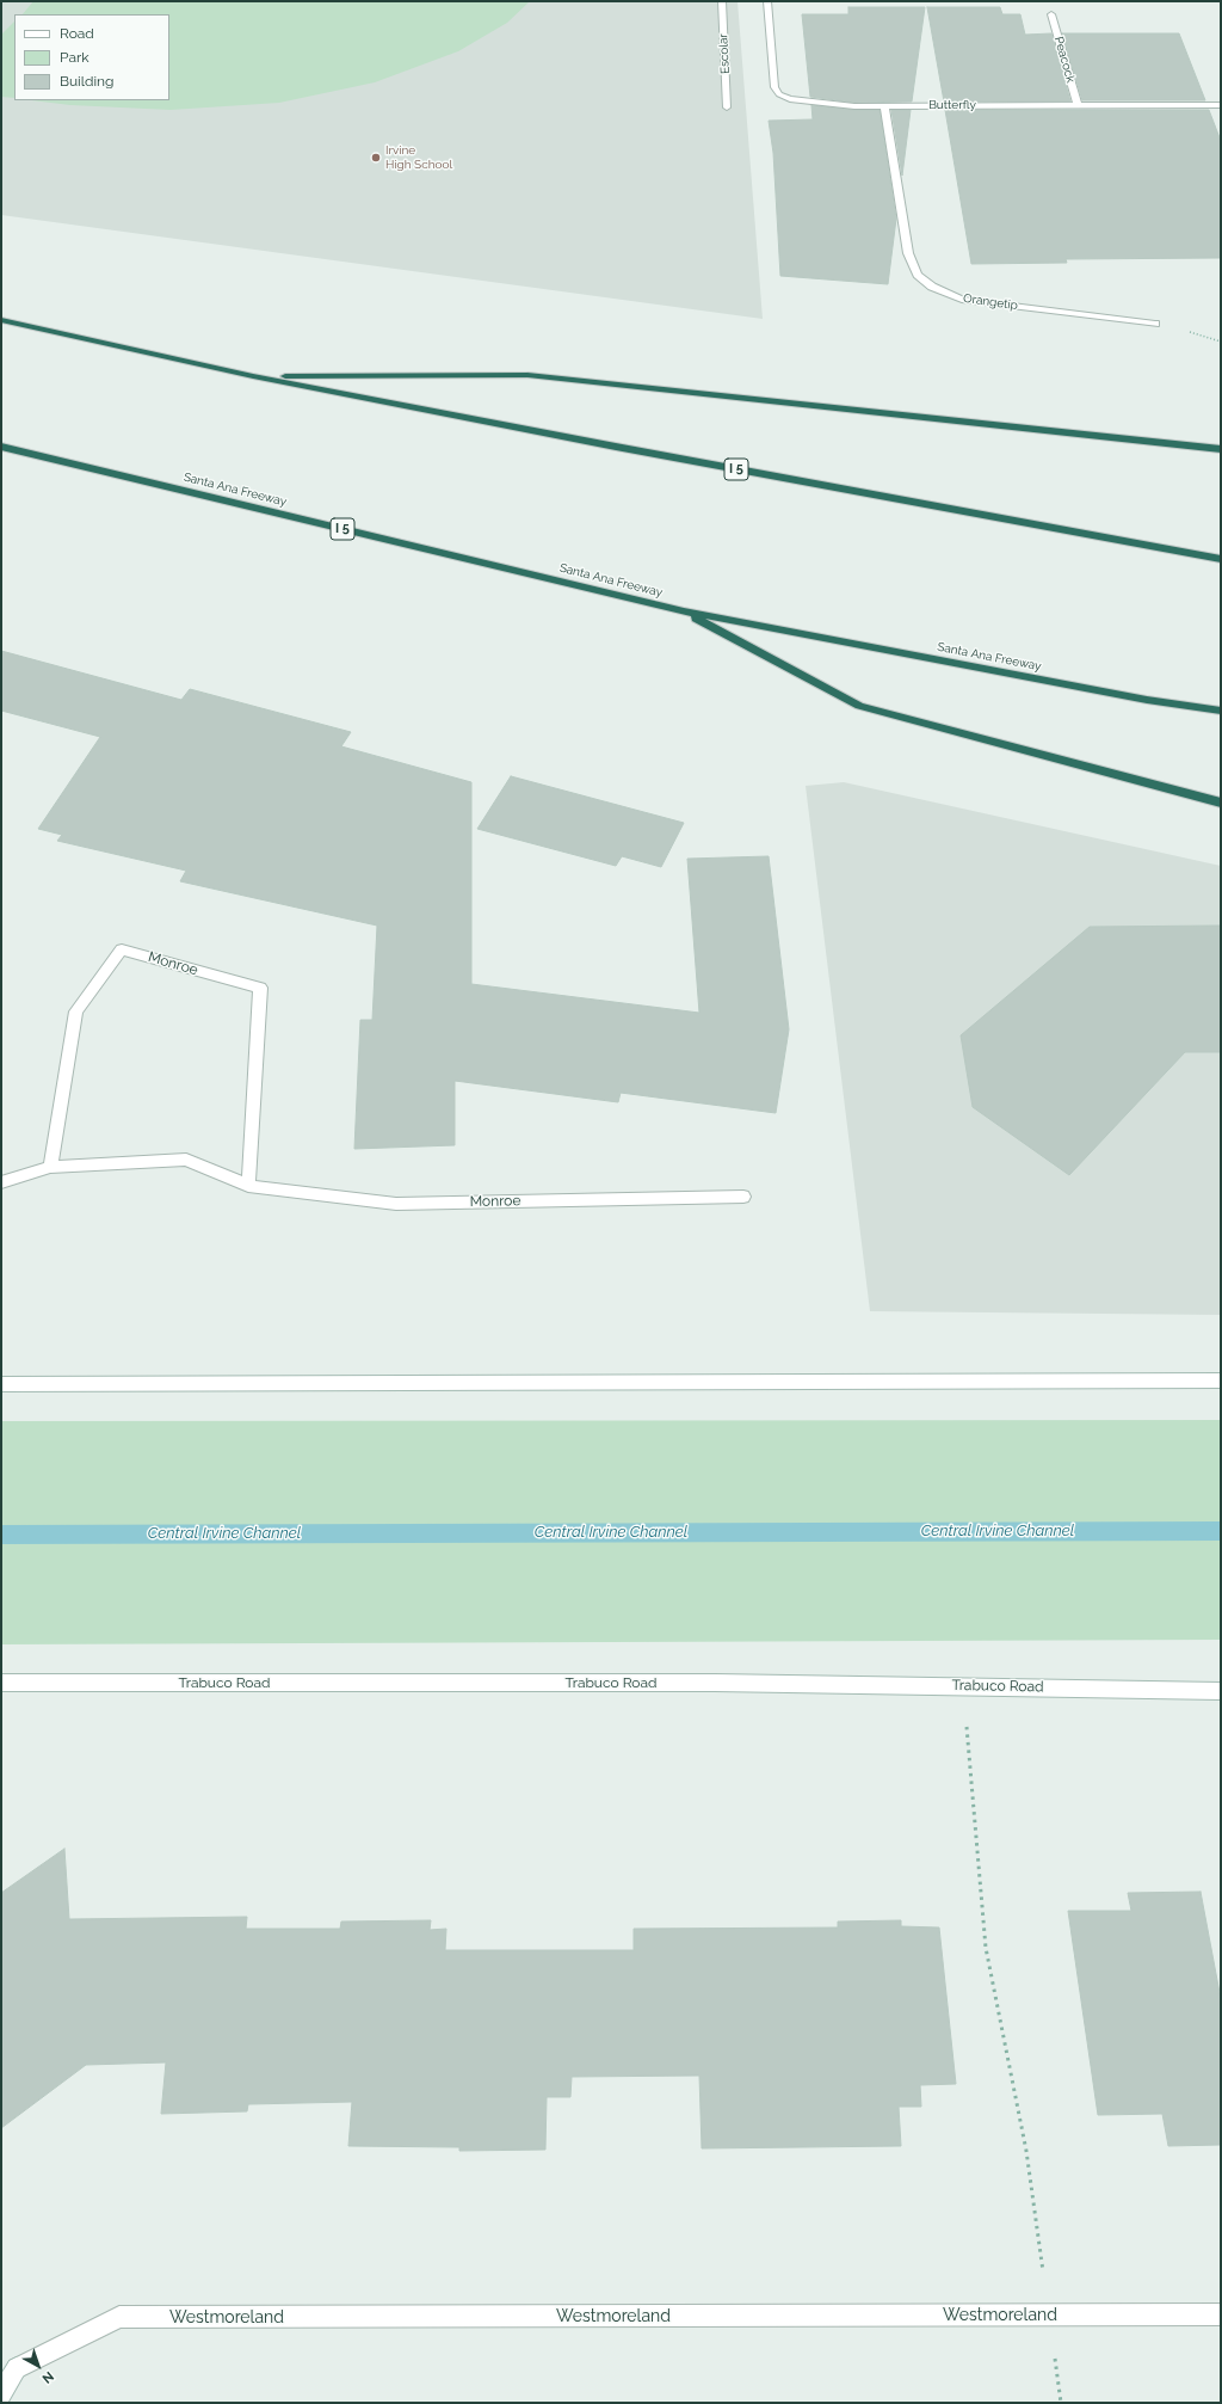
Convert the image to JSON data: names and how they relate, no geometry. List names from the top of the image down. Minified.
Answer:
{"streets":{"highway":["I 5","Santa Ana Freeway"],"street":["Escolar","Peacock","Butterfly","Orangetip","Monroe","Trabuco Road","Westmoreland"]},"crossings":[["Peacock","Butterfly"],["Butterfly","Orangetip"]],"water":["Central Irvine Channel"],"places":["Irvine High School"],"legend":["Road","Park","Building"],"north":"bottom right"}
